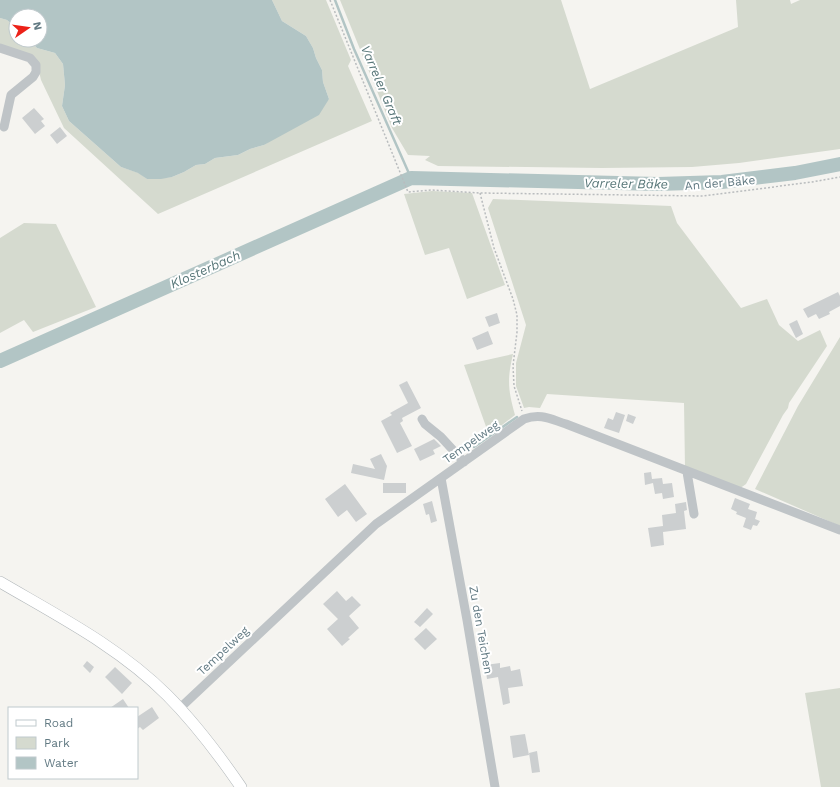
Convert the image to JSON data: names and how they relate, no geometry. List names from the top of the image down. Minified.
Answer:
{"streets":{"street":["Tempelweg","Zu den Teichen"],"path":["An der Bäke"]},"crossings":[["Tempelweg","Zu den Teichen"]],"water":["Varreler Graft","Varreler Bäke","Klosterbach"],"legend":["Road","Park","Water"],"north":"right"}
